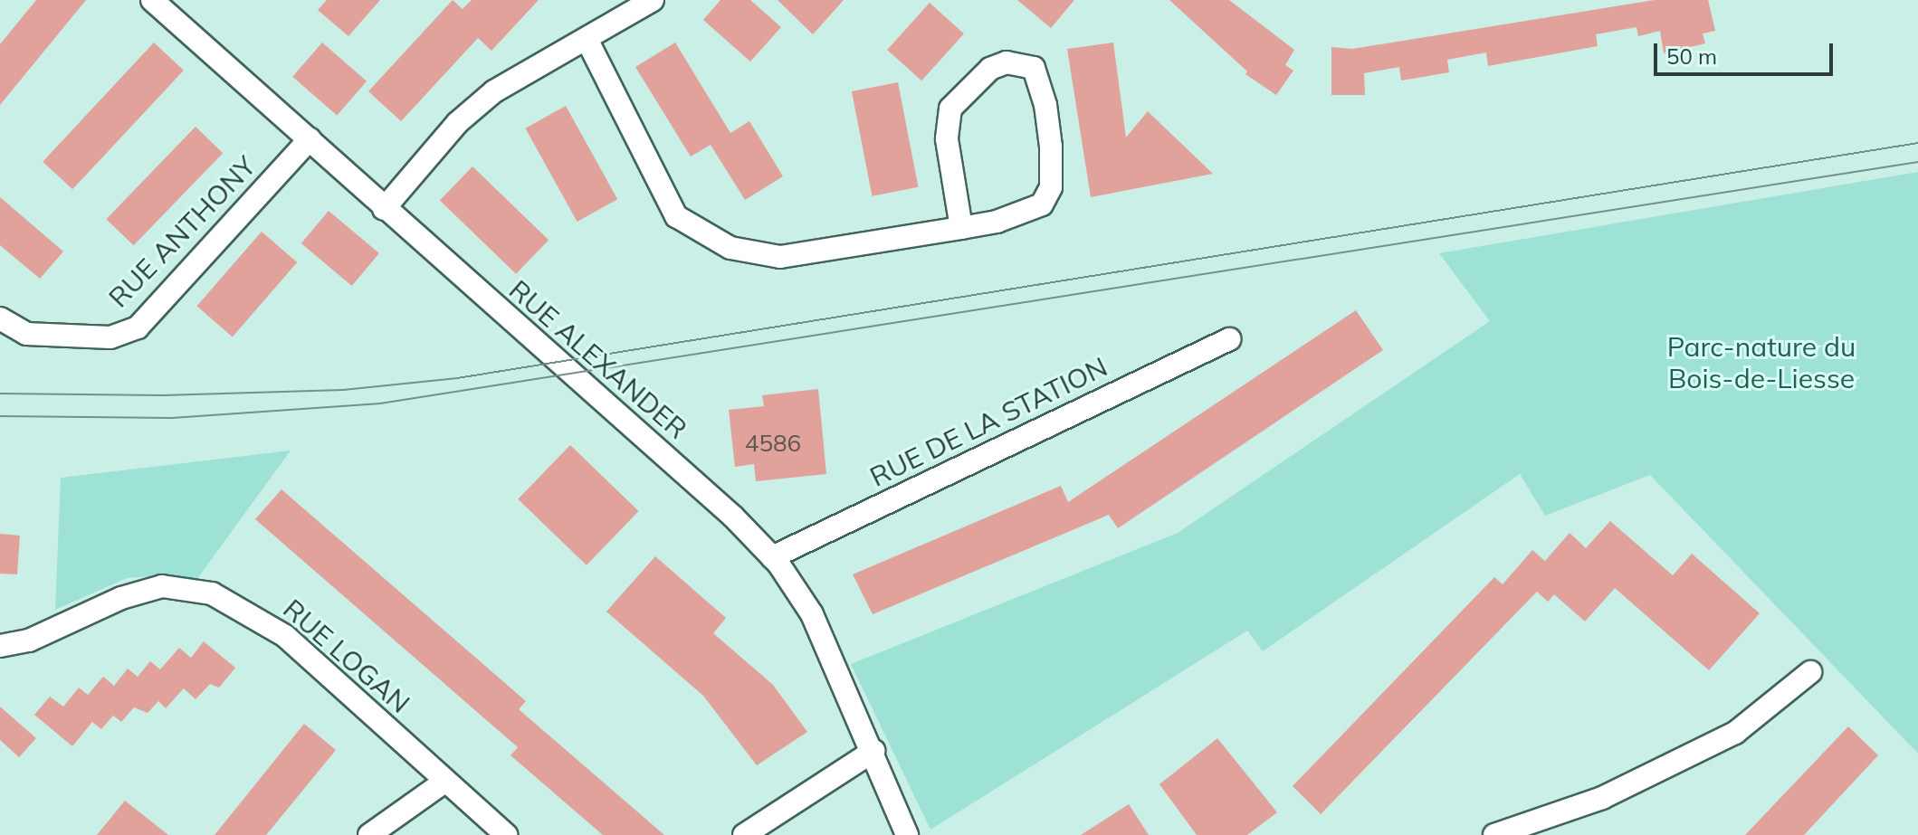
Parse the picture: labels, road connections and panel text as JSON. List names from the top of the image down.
{
  "streets": {
    "street": [
      "RUE ANTHONY",
      "RUE ALEXANDER",
      "RUE DE LA STATION",
      "RUE LOGAN"
    ]
  },
  "crossings": [
    ["RUE ANTHONY", "RUE ALEXANDER"],
    ["RUE ALEXANDER", "RUE DE LA STATION"]
  ],
  "parks": ["Parc-nature du Bois-de-Liesse"],
  "house_numbers": ["4586"],
  "scale_bar": "50 m"
}
